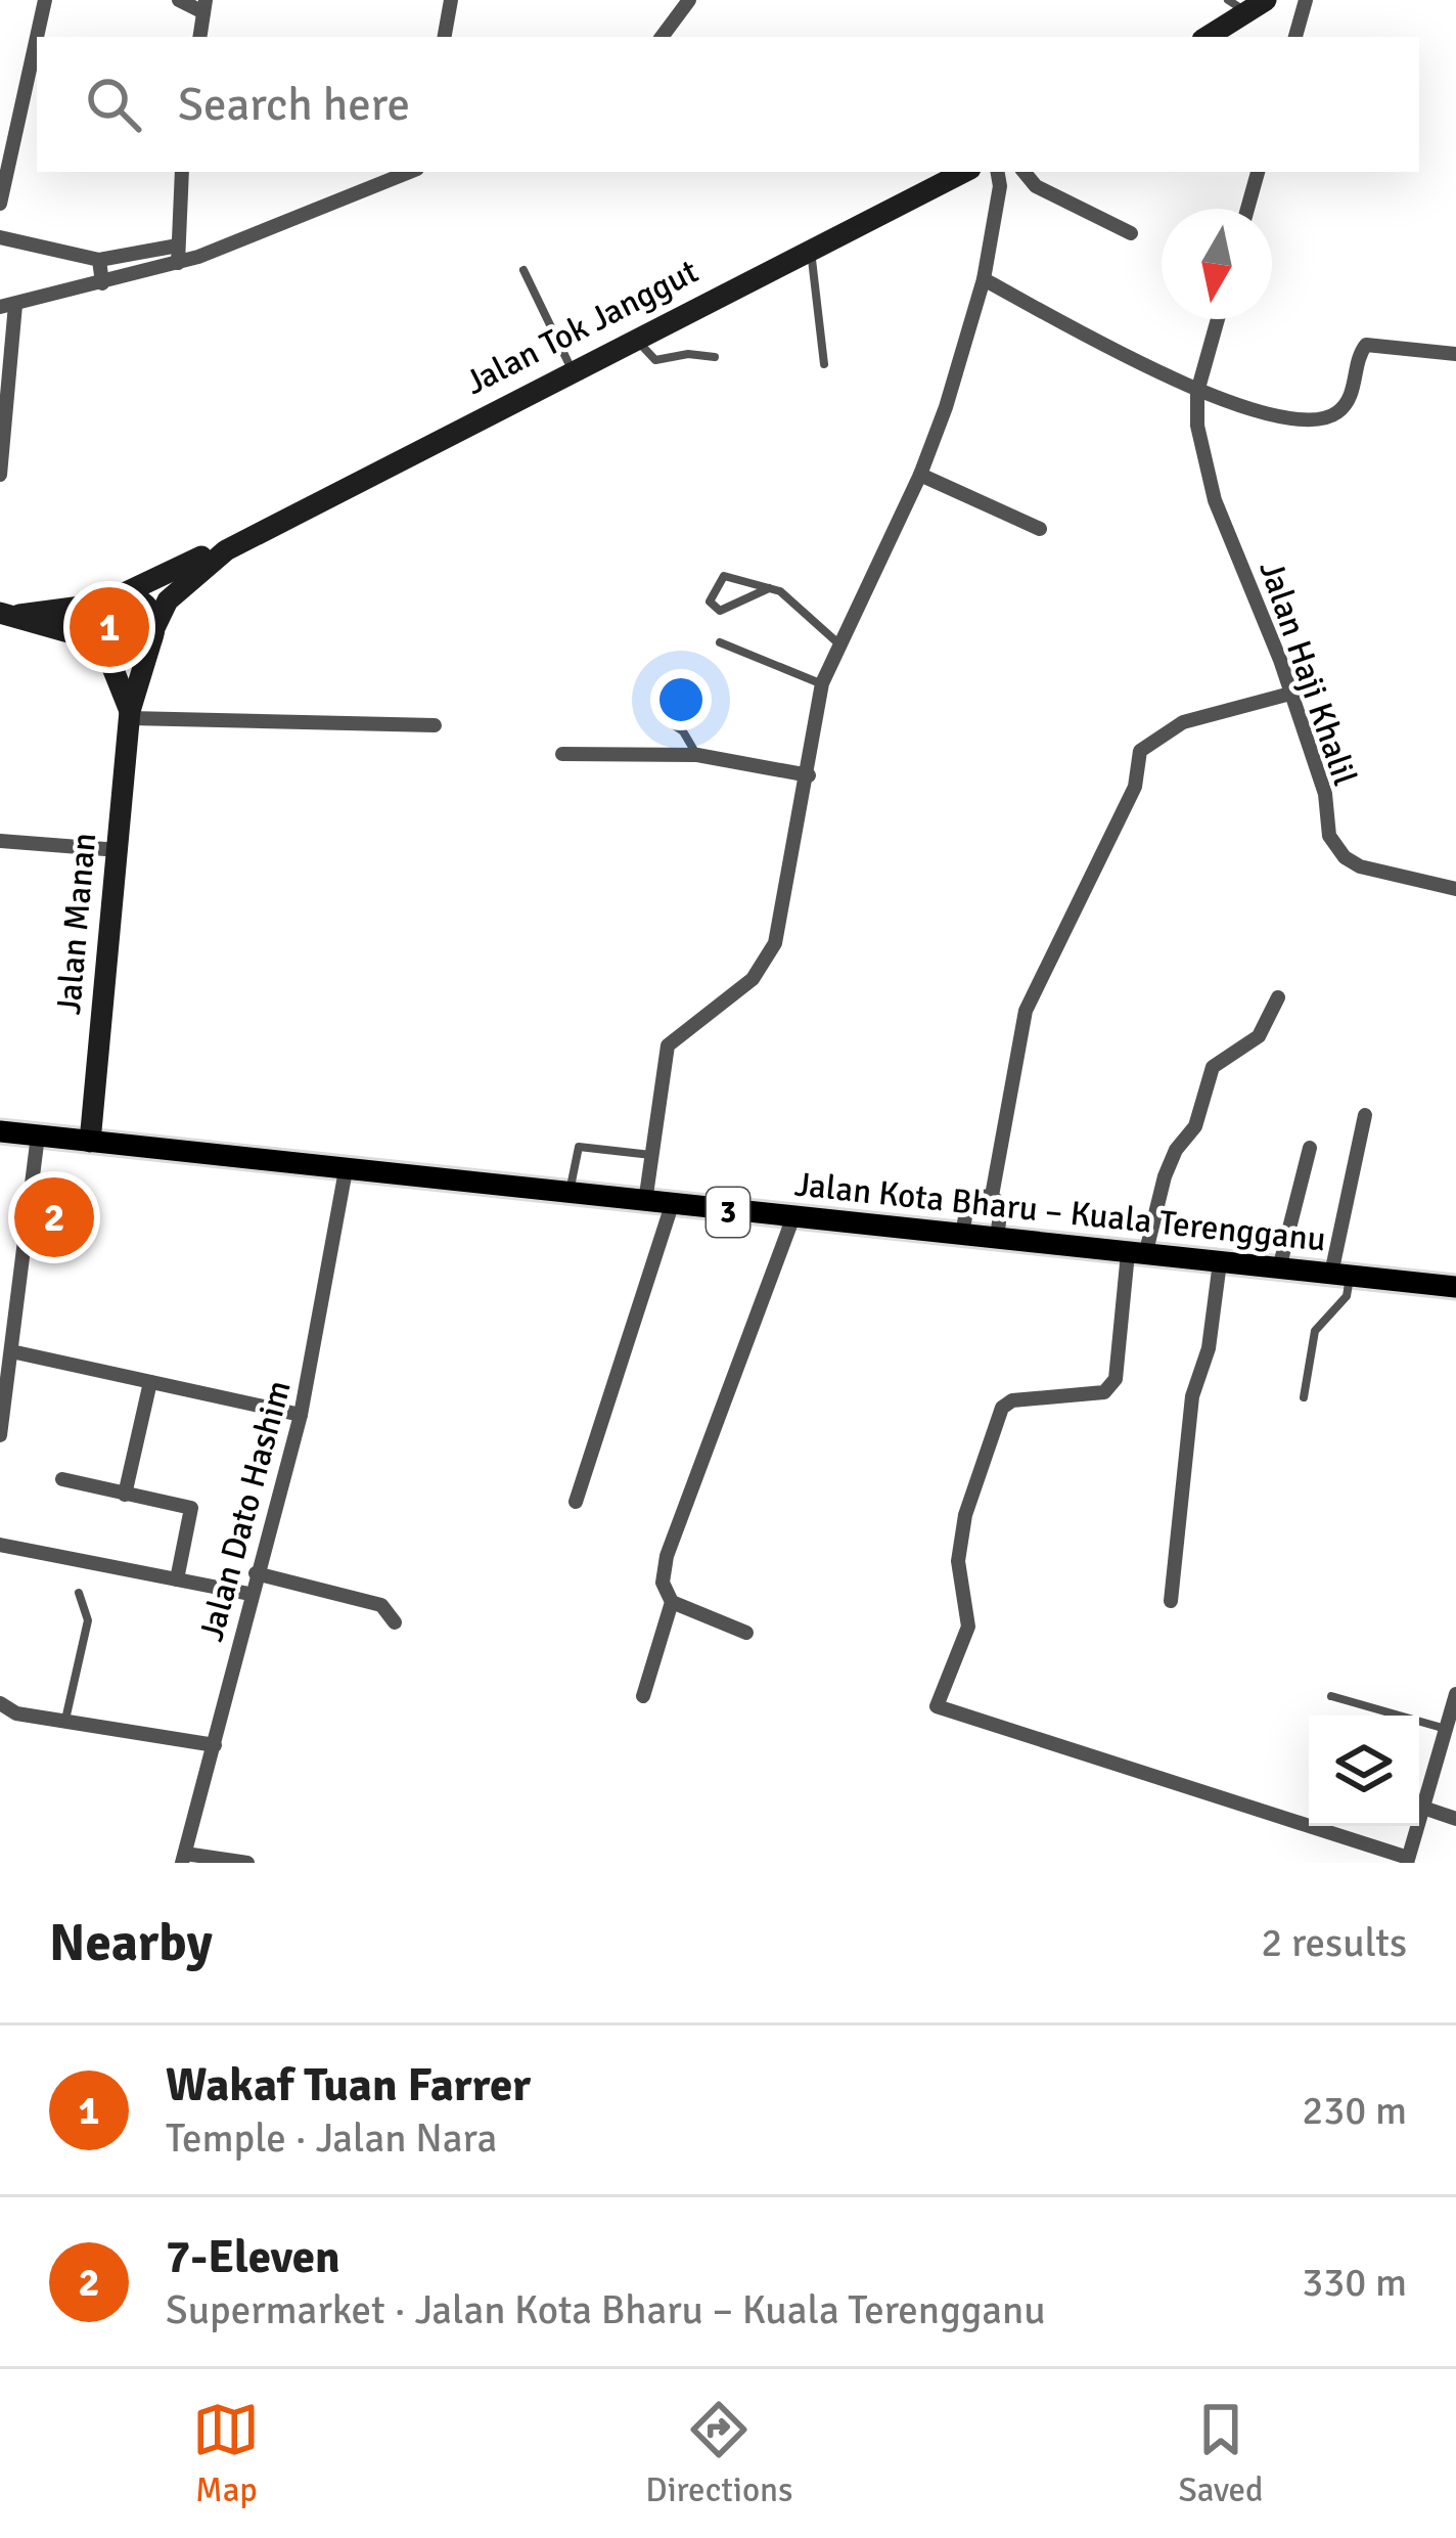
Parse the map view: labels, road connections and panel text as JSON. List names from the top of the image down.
{
  "streets": {
    "main road": [
      "Jalan Tok Janggut",
      "Jalan Manan",
      "3",
      "Jalan Kota Bharu – Kuala Terengganu"
    ],
    "street": ["Jalan Haji Khalil", "Jalan Dato Hashim"]
  },
  "crossings": [
    ["Jalan Tok Janggut", "Jalan Manan"],
    ["Jalan Manan", "Jalan Kota Bharu – Kuala Terengganu"],
    ["Jalan Kota Bharu – Kuala Terengganu", "Jalan Dato Hashim"]
  ],
  "north": "bottom",
  "page": {
    "search": "Search here",
    "pins": ["1", "2"],
    "heading": ["Nearby", "2 results"],
    "list": [
      {
        "mark": "1",
        "name": "Wakaf Tuan Farrer",
        "note": "Temple · Jalan Nara",
        "value": "230 m"
      },
      {
        "mark": "2",
        "name": "7-Eleven",
        "note": "Supermarket · Jalan Kota Bharu – Kuala Terengganu",
        "value": "330 m"
      }
    ],
    "nav": ["Map", "Directions", "Saved"]
  }
}
